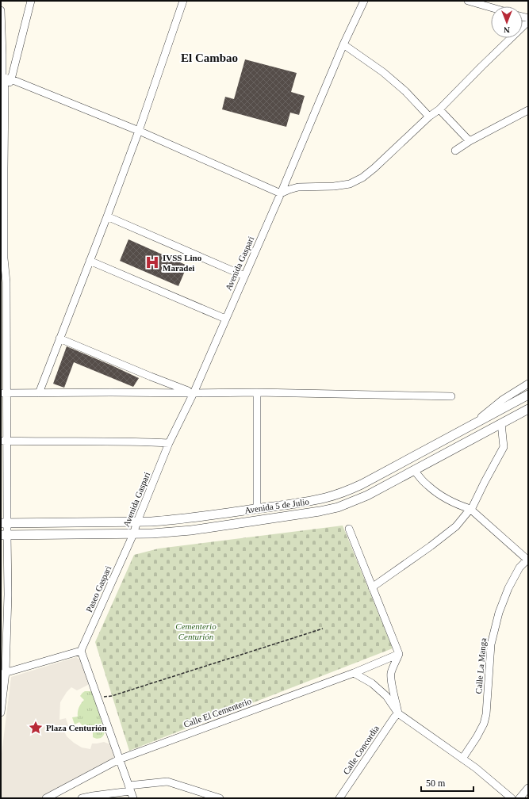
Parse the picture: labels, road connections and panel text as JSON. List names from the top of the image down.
{
  "streets": {
    "street": [
      "Avenida Gaspari",
      "Avenida 5 de Julio",
      "Paseo Gaspari",
      "Calle La Manga",
      "Calle El Cementerio",
      "Calle Concordia"
    ]
  },
  "crossings": [
    ["Avenida Gaspari", "Avenida 5 de Julio"],
    ["Avenida Gaspari", "Paseo Gaspari"],
    ["Avenida 5 de Julio", "Paseo Gaspari"]
  ],
  "districts": ["El Cambao"],
  "parks": ["Cementerio Centurión"],
  "places": {
    "hospital": ["IVSS Lino Maradei"],
    "place": ["Plaza Centurión"]
  },
  "scale_bar": "50 m",
  "north": "bottom"
}
